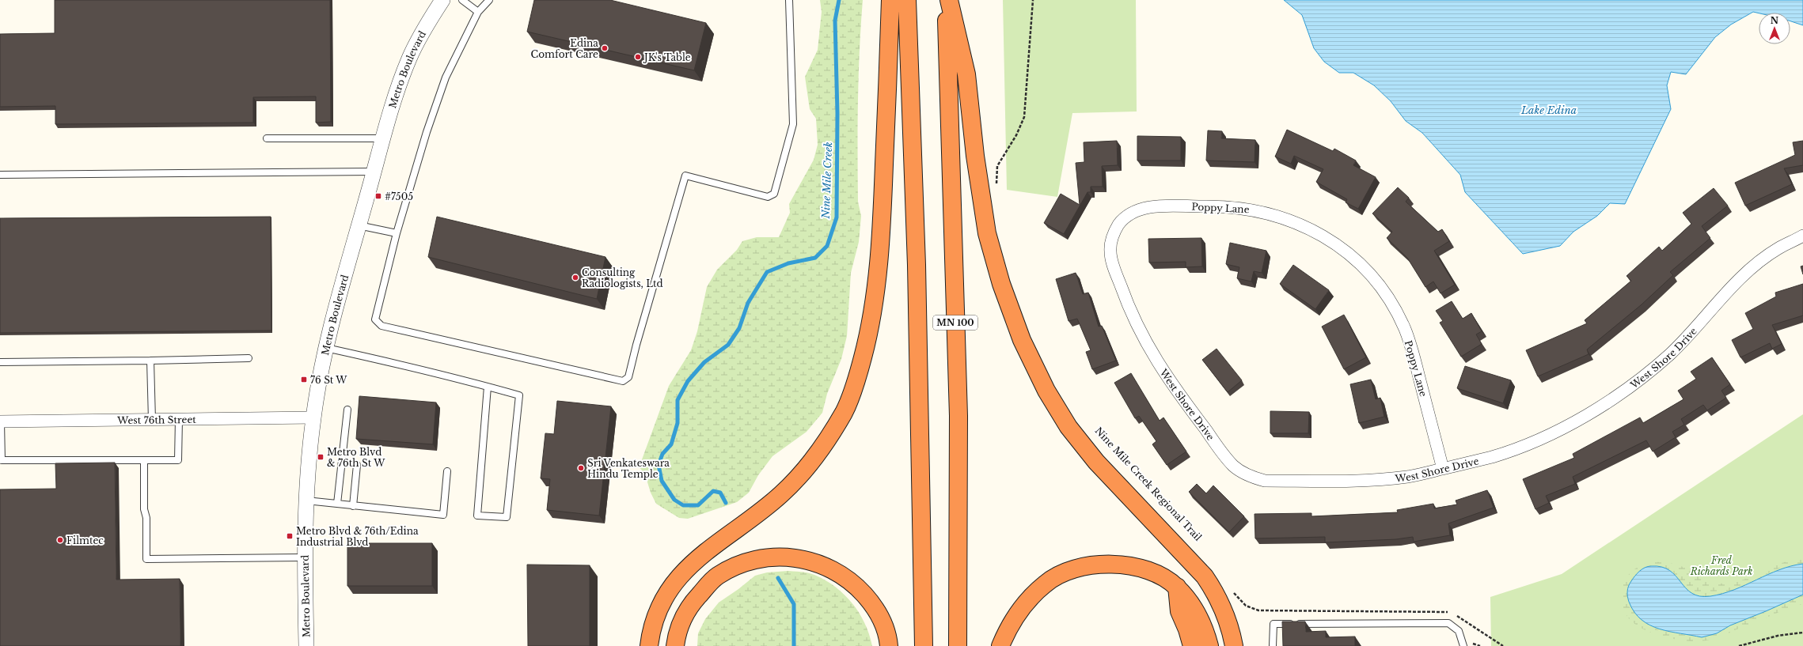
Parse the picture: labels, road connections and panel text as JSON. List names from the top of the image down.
{
  "streets": {
    "highway": ["MN 100"],
    "street": [
      "Metro Boulevard",
      "Poppy Lane",
      "West Shore Drive",
      "West 76th Street"
    ]
  },
  "crossings": [
    ["Metro Boulevard", "West 76th Street"],
    ["Poppy Lane", "West Shore Drive"]
  ],
  "water": ["Lake Edina", "Nine Mile Creek"],
  "parks": ["Fred Richards Park"],
  "places": {
    "other": [
      "Edina Comfort Care",
      "JK's Table",
      "Consulting Radiologists, Ltd",
      "Sri Venkateswara Hindu Temple",
      "Filmtec"
    ],
    "transit": [
      "#7505",
      "76 St W",
      "Metro Blvd & 76th St W",
      "Metro Blvd & 76th/Edina Industrial Blvd"
    ]
  },
  "north": "top"
}
